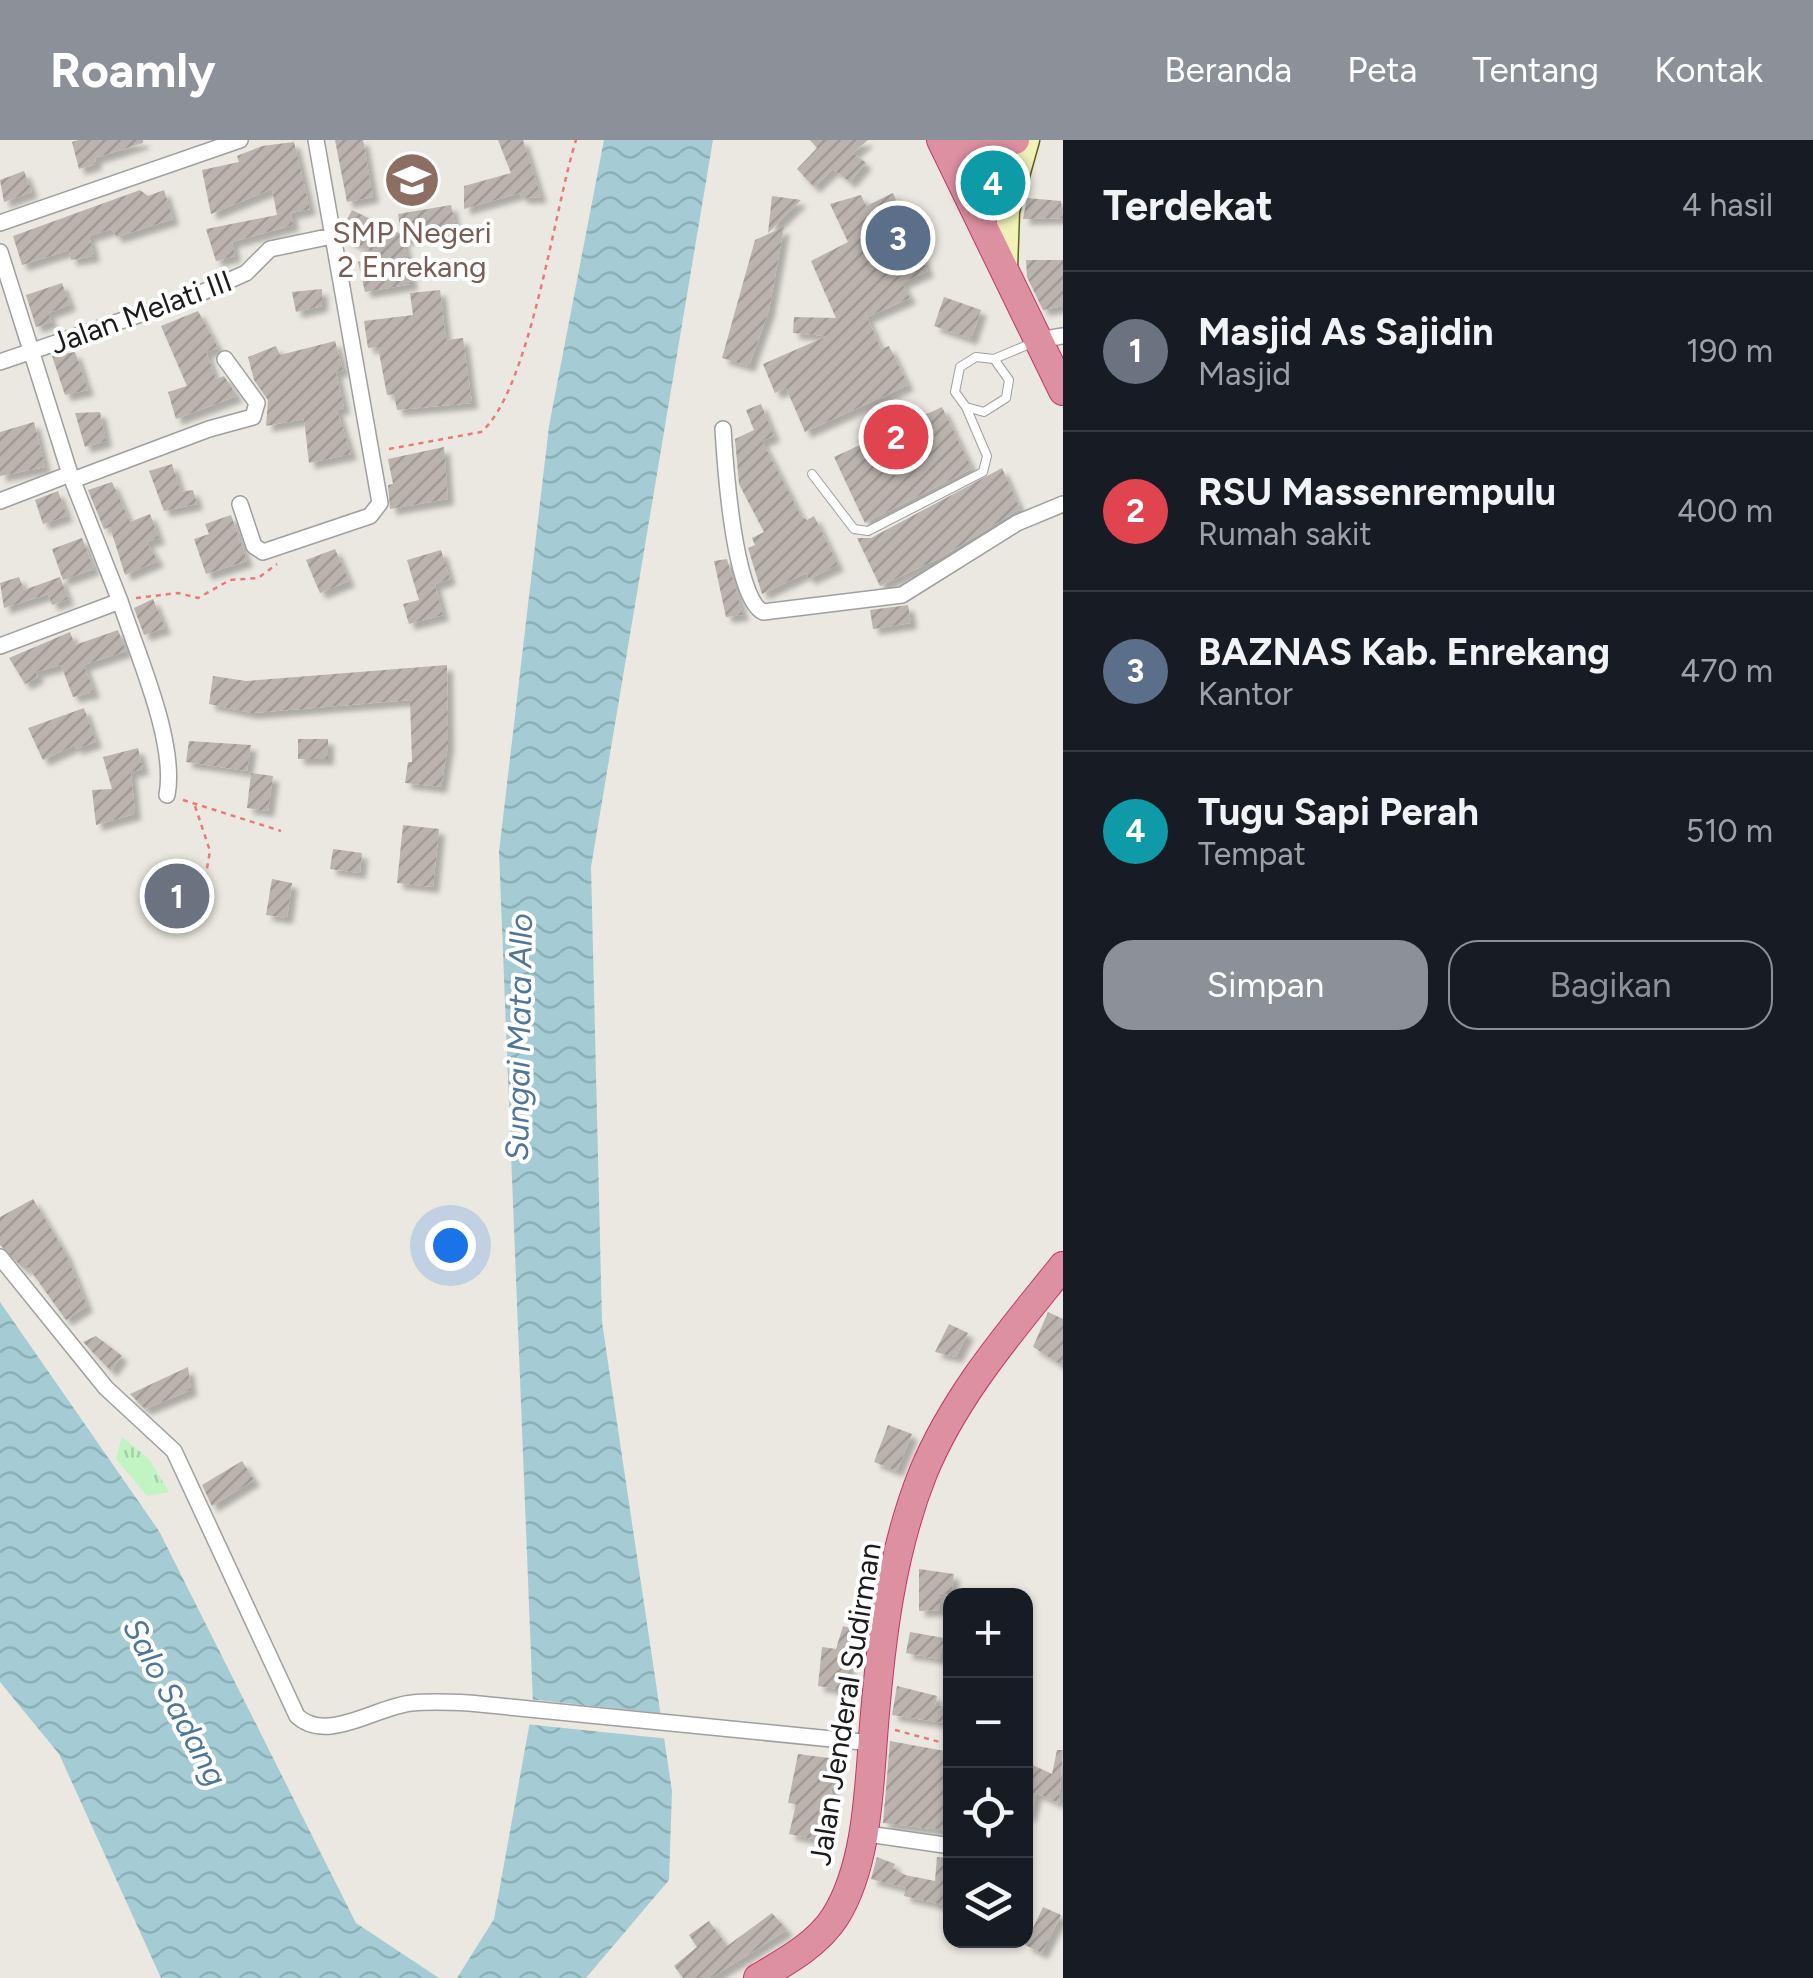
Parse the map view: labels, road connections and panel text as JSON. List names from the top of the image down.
{
  "streets": {
    "highway": ["Jalan Jenderal Sudirman"],
    "street": ["Jalan Melati III"]
  },
  "water": ["Sungai Mata Allo", "Salo Sadang"],
  "places": {
    "school or university": ["SMP Negeri 2 Enrekang"]
  },
  "page": {
    "header": "Roamly",
    "nav": [
      "Beranda",
      "Peta",
      "Tentang",
      "Kontak"
    ],
    "heading": ["Terdekat", "4 hasil"],
    "pins": [
      "4",
      "3",
      "2",
      "1"
    ],
    "list": [
      {
        "mark": "1",
        "name": "Masjid As Sajidin",
        "note": "Masjid",
        "value": "190 m"
      },
      {
        "mark": "2",
        "name": "RSU Massenrempulu",
        "note": "Rumah sakit",
        "value": "400 m"
      },
      {
        "mark": "3",
        "name": "BAZNAS Kab. Enrekang",
        "note": "Kantor",
        "value": "470 m"
      },
      {
        "mark": "4",
        "name": "Tugu Sapi Perah",
        "note": "Tempat",
        "value": "510 m"
      }
    ],
    "buttons": ["Simpan", "Bagikan"],
    "map_buttons": ["+", "−"]
  }
}
